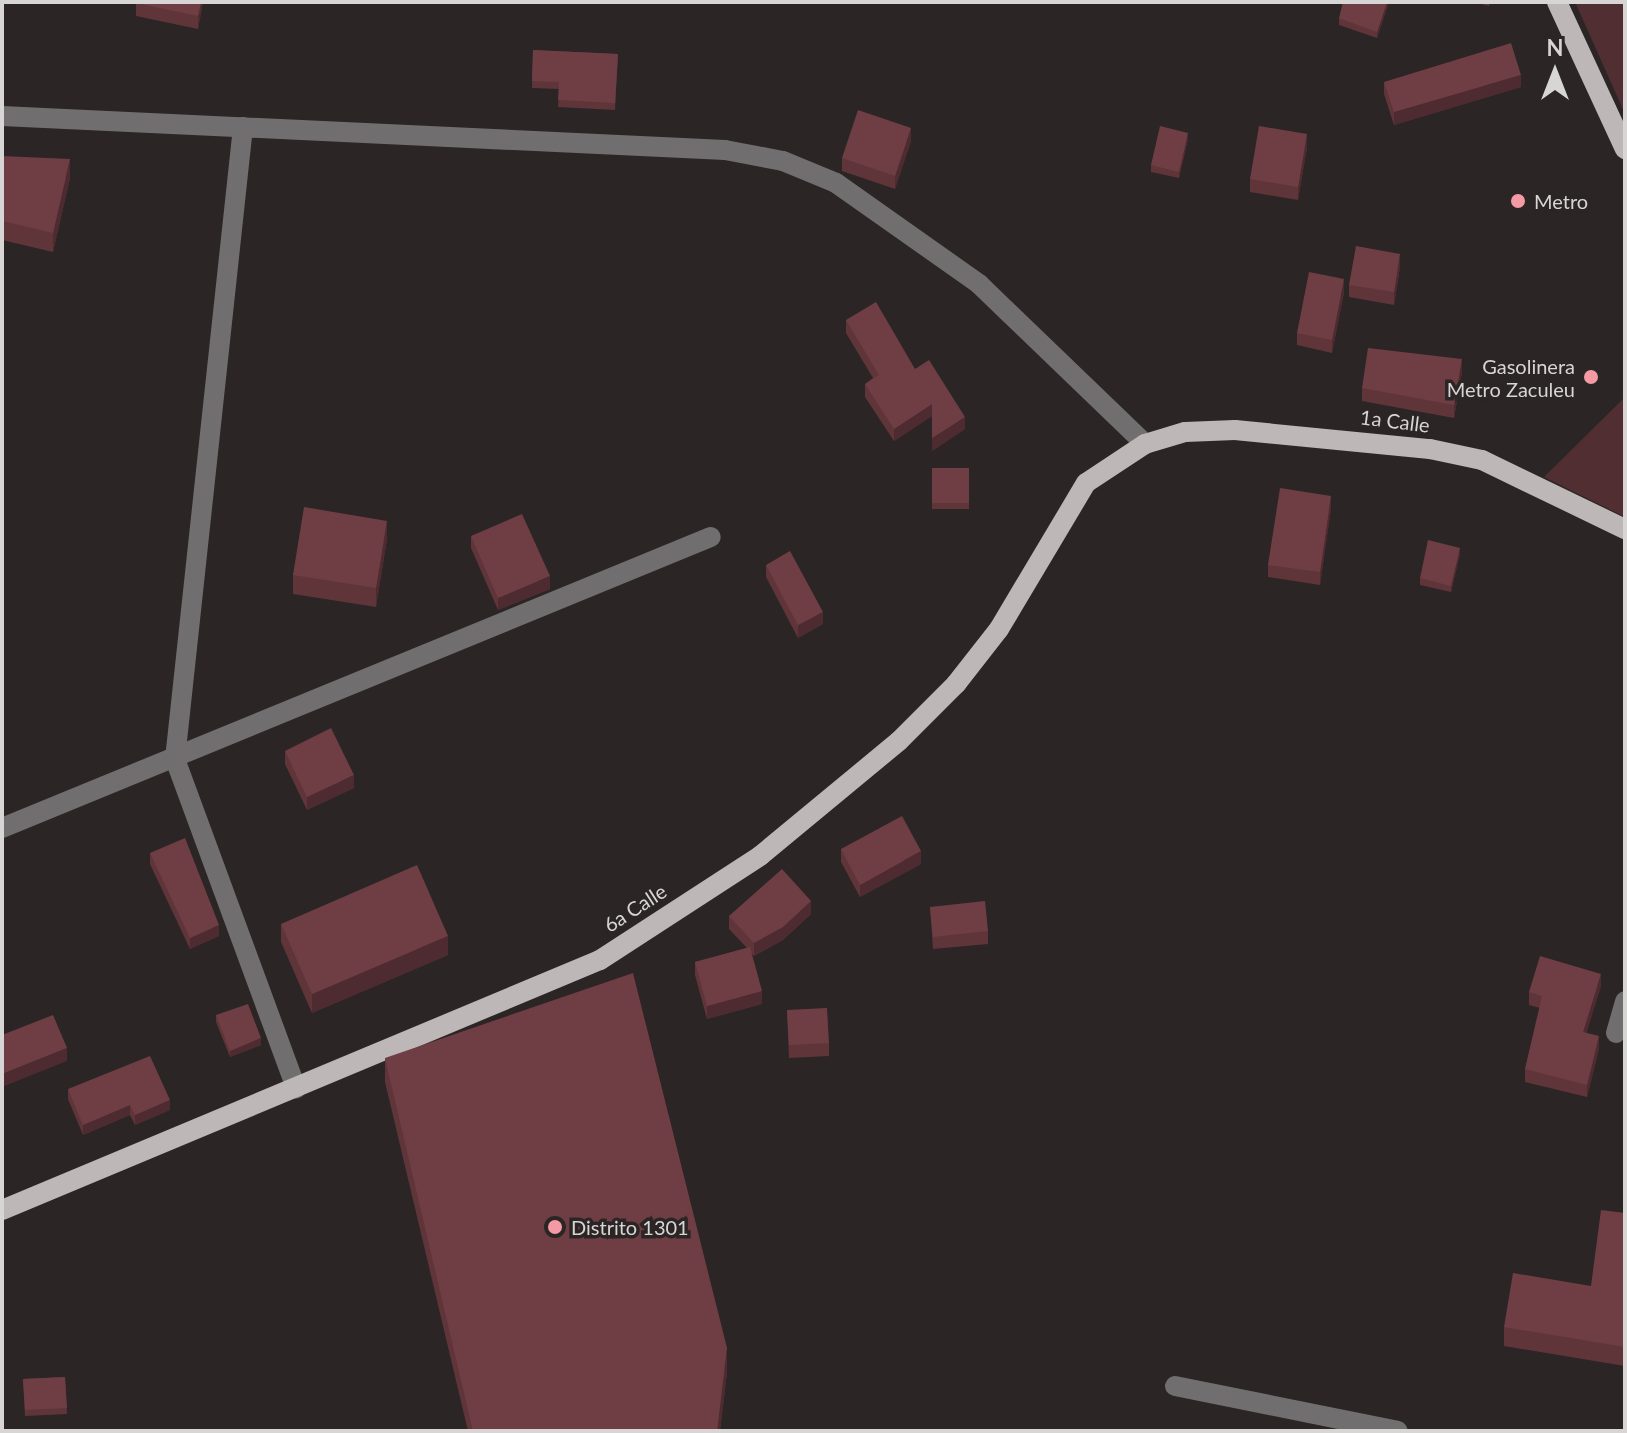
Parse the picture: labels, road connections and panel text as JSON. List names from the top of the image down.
{
  "streets": {
    "main road": ["1a Calle", "6a Calle"]
  },
  "crossings": [
    ["1a Calle", "6a Calle"]
  ],
  "places": ["Metro", "Gasolinera Metro Zaculeu", "Distrito 1301"],
  "north": "top"
}
